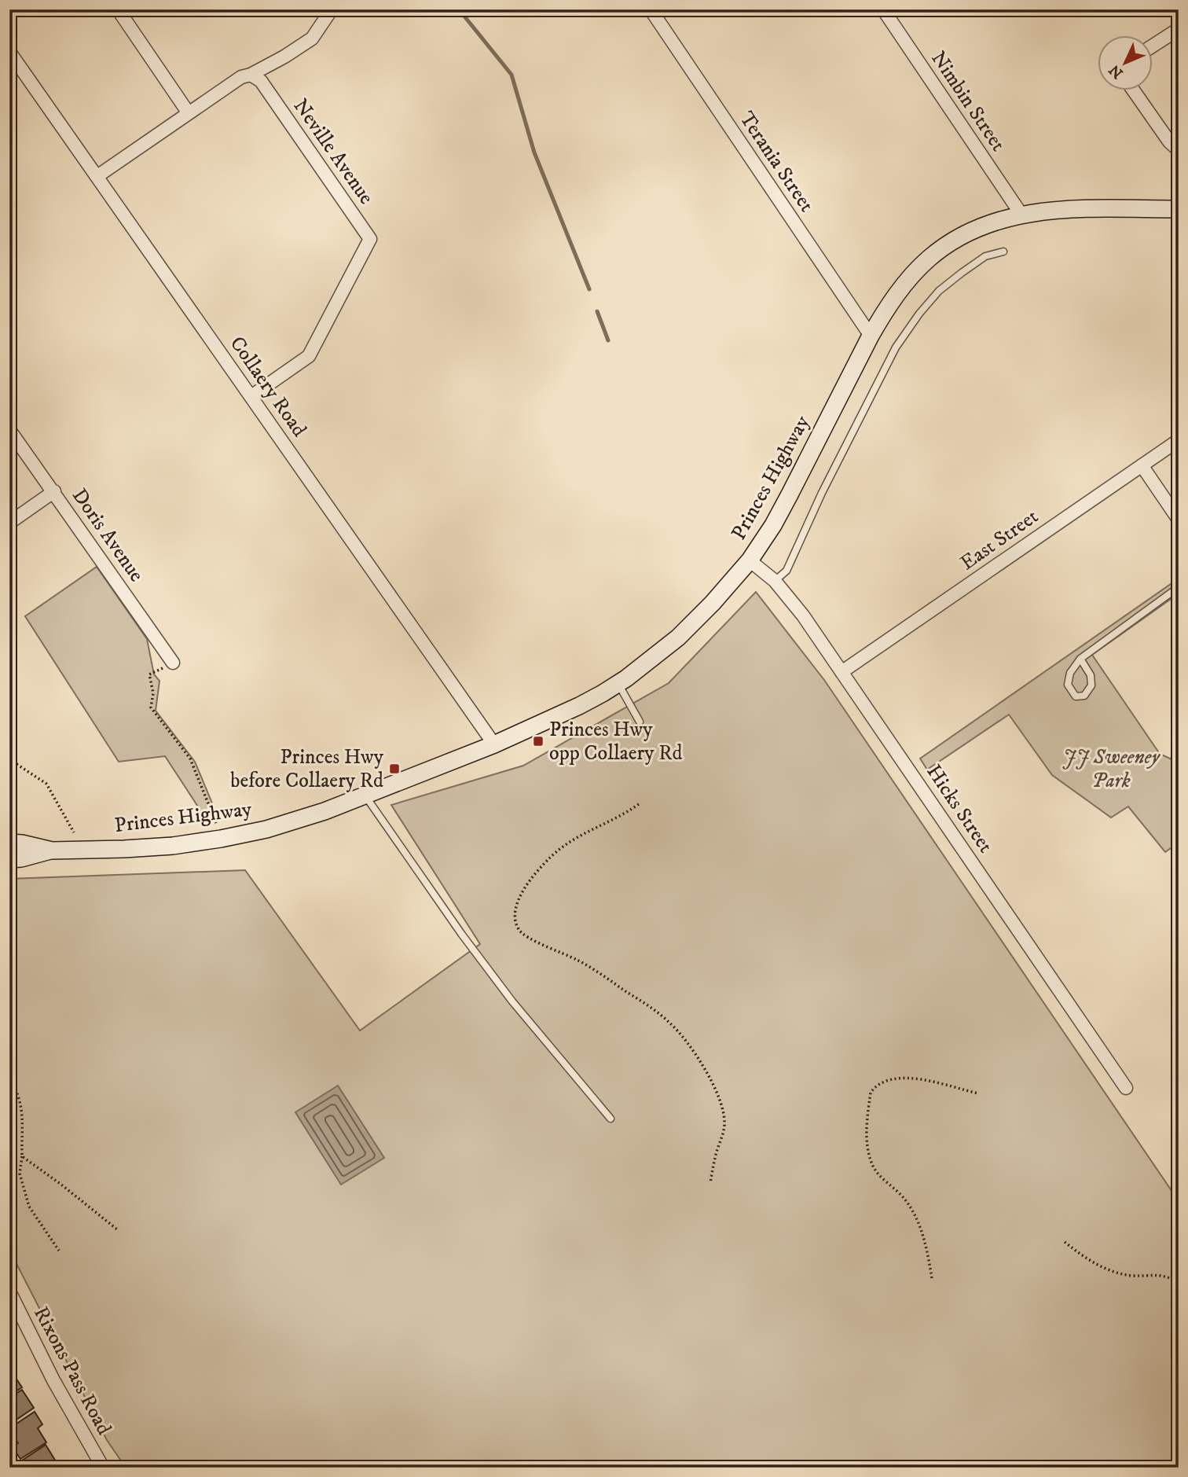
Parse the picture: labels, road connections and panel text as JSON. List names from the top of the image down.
{
  "streets": {
    "main road": ["Princes Highway"],
    "street": [
      "Nimbin Street",
      "Neville Avenue",
      "Terania Street",
      "Collaery Road",
      "Doris Avenue",
      "East Street",
      "Hicks Street",
      "Rixons Pass Road"
    ]
  },
  "crossings": [
    ["Nimbin Street", "Princes Highway"],
    ["Neville Avenue", "Collaery Road"],
    ["Terania Street", "Princes Highway"],
    ["Collaery Road", "Princes Highway"],
    ["Princes Highway", "Hicks Street"],
    ["East Street", "Hicks Street"]
  ],
  "parks": ["JJ Sweeney Park"],
  "places": {
    "transit": ["Princes Hwy opp Collaery Rd", "Princes Hwy before Collaery Rd"]
  },
  "north": "bottom left"
}
